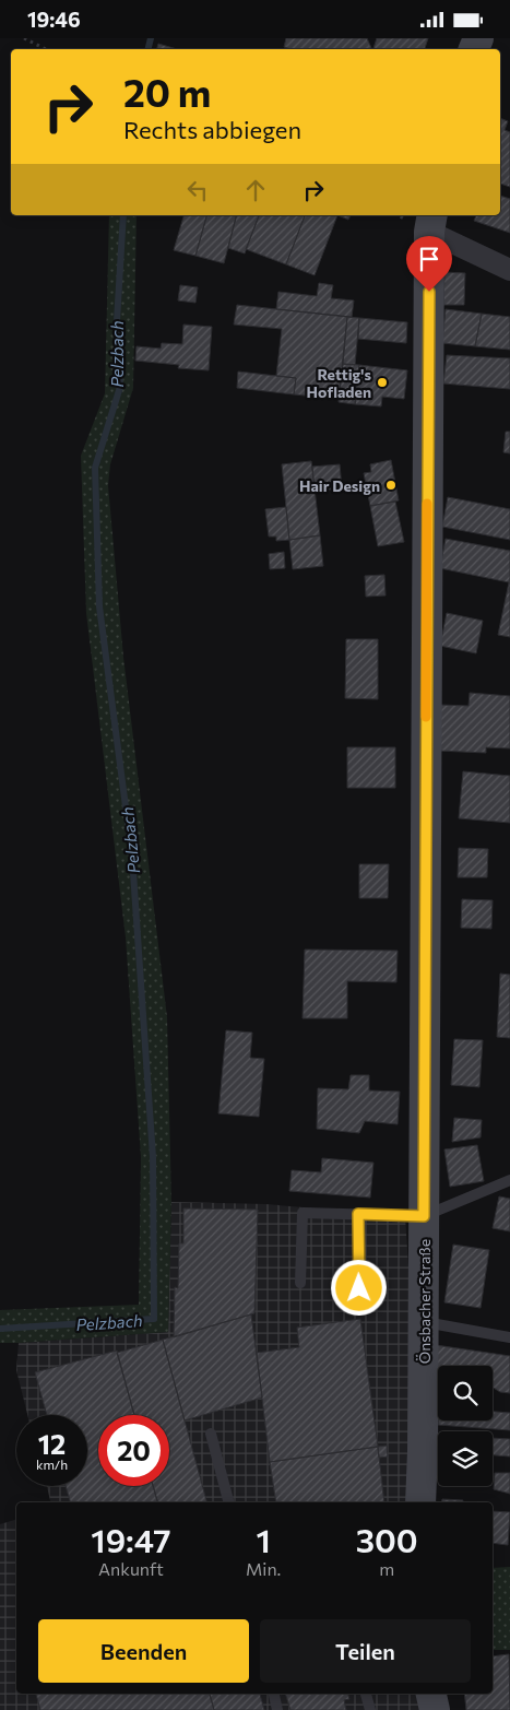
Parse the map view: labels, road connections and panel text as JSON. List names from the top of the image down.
{
  "streets": {
    "street": ["Önsbacher Straße"]
  },
  "water": ["Pelzbach"],
  "places": ["Rettig's Hofladen", "Hair Design"],
  "page": {
    "status": "19:46",
    "turn": ["20 m", "Rechts abbiegen"],
    "speed": "12 km/h",
    "limit": "20",
    "eta": [
      "19:47",
      "Ankunft",
      "1",
      "Min.",
      "300",
      "m"
    ],
    "buttons": ["Beenden", "Teilen"]
  }
}
